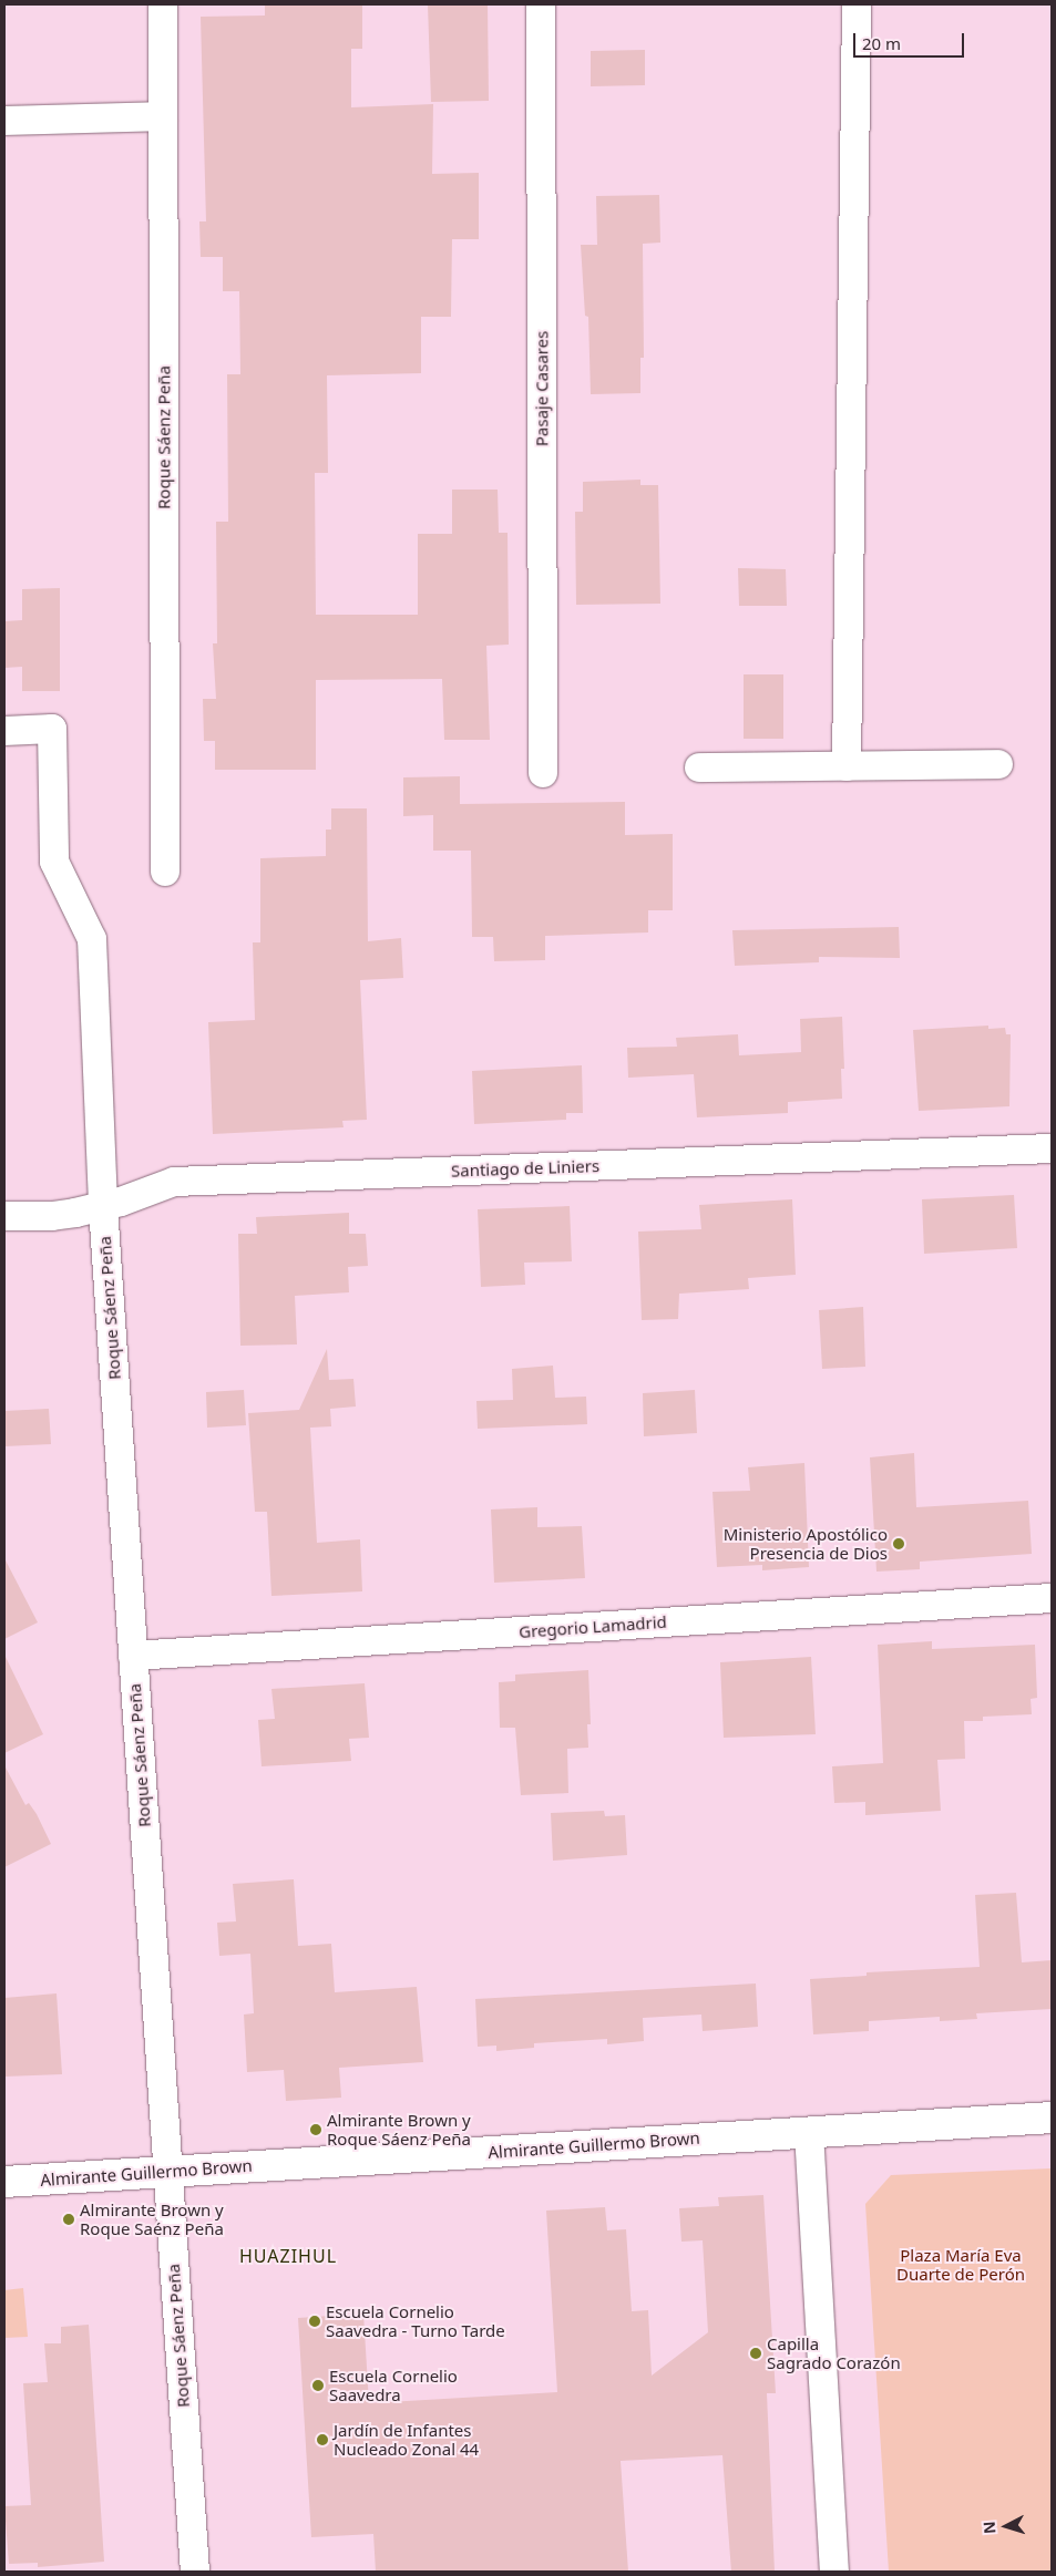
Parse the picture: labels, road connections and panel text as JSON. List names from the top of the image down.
{
  "streets": {
    "street": [
      "Pasaje Casares",
      "Roque Sáenz Peña",
      "Santiago de Liniers",
      "Gregorio Lamadrid",
      "Almirante Guillermo Brown"
    ]
  },
  "crossings": [
    ["Roque Sáenz Peña", "Santiago de Liniers"],
    ["Roque Sáenz Peña", "Gregorio Lamadrid"],
    ["Roque Sáenz Peña", "Almirante Guillermo Brown"]
  ],
  "districts": ["HUAZIHUL"],
  "parks": ["Plaza María Eva Duarte de Perón"],
  "places": [
    "Ministerio Apostólico Presencia de Dios",
    "Almirante Brown y Roque Sáenz Peña",
    "Almirante Brown y Roque Saénz Peña",
    "Escuela Cornelio Saavedra - Turno Tarde",
    "Capilla Sagrado Corazón",
    "Escuela Cornelio Saavedra",
    "Jardín de Infantes Nucleado Zonal 44"
  ],
  "scale_bar": "20 m",
  "north": "left"
}
